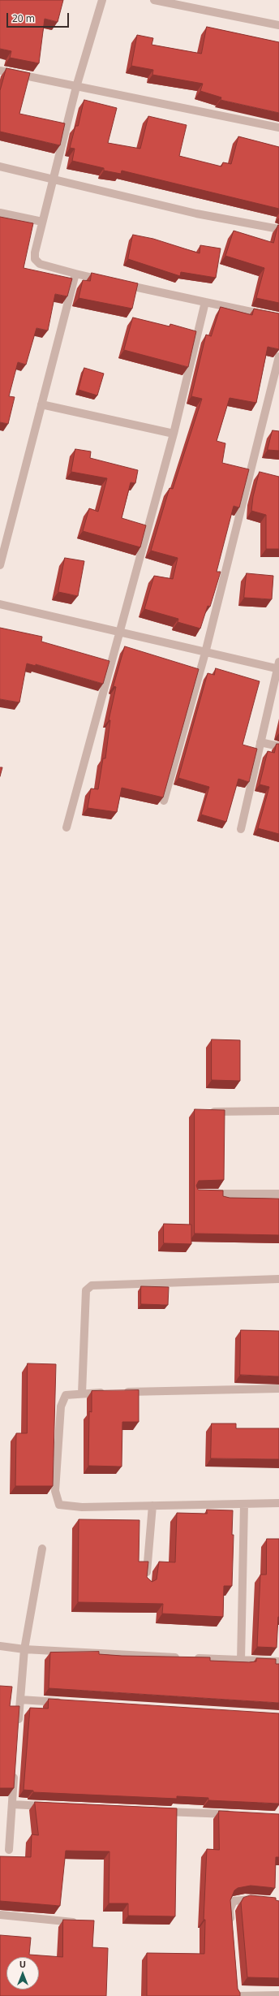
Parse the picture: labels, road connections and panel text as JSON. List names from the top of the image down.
{
  "scale_bar": "20 m",
  "north": "top"
}
